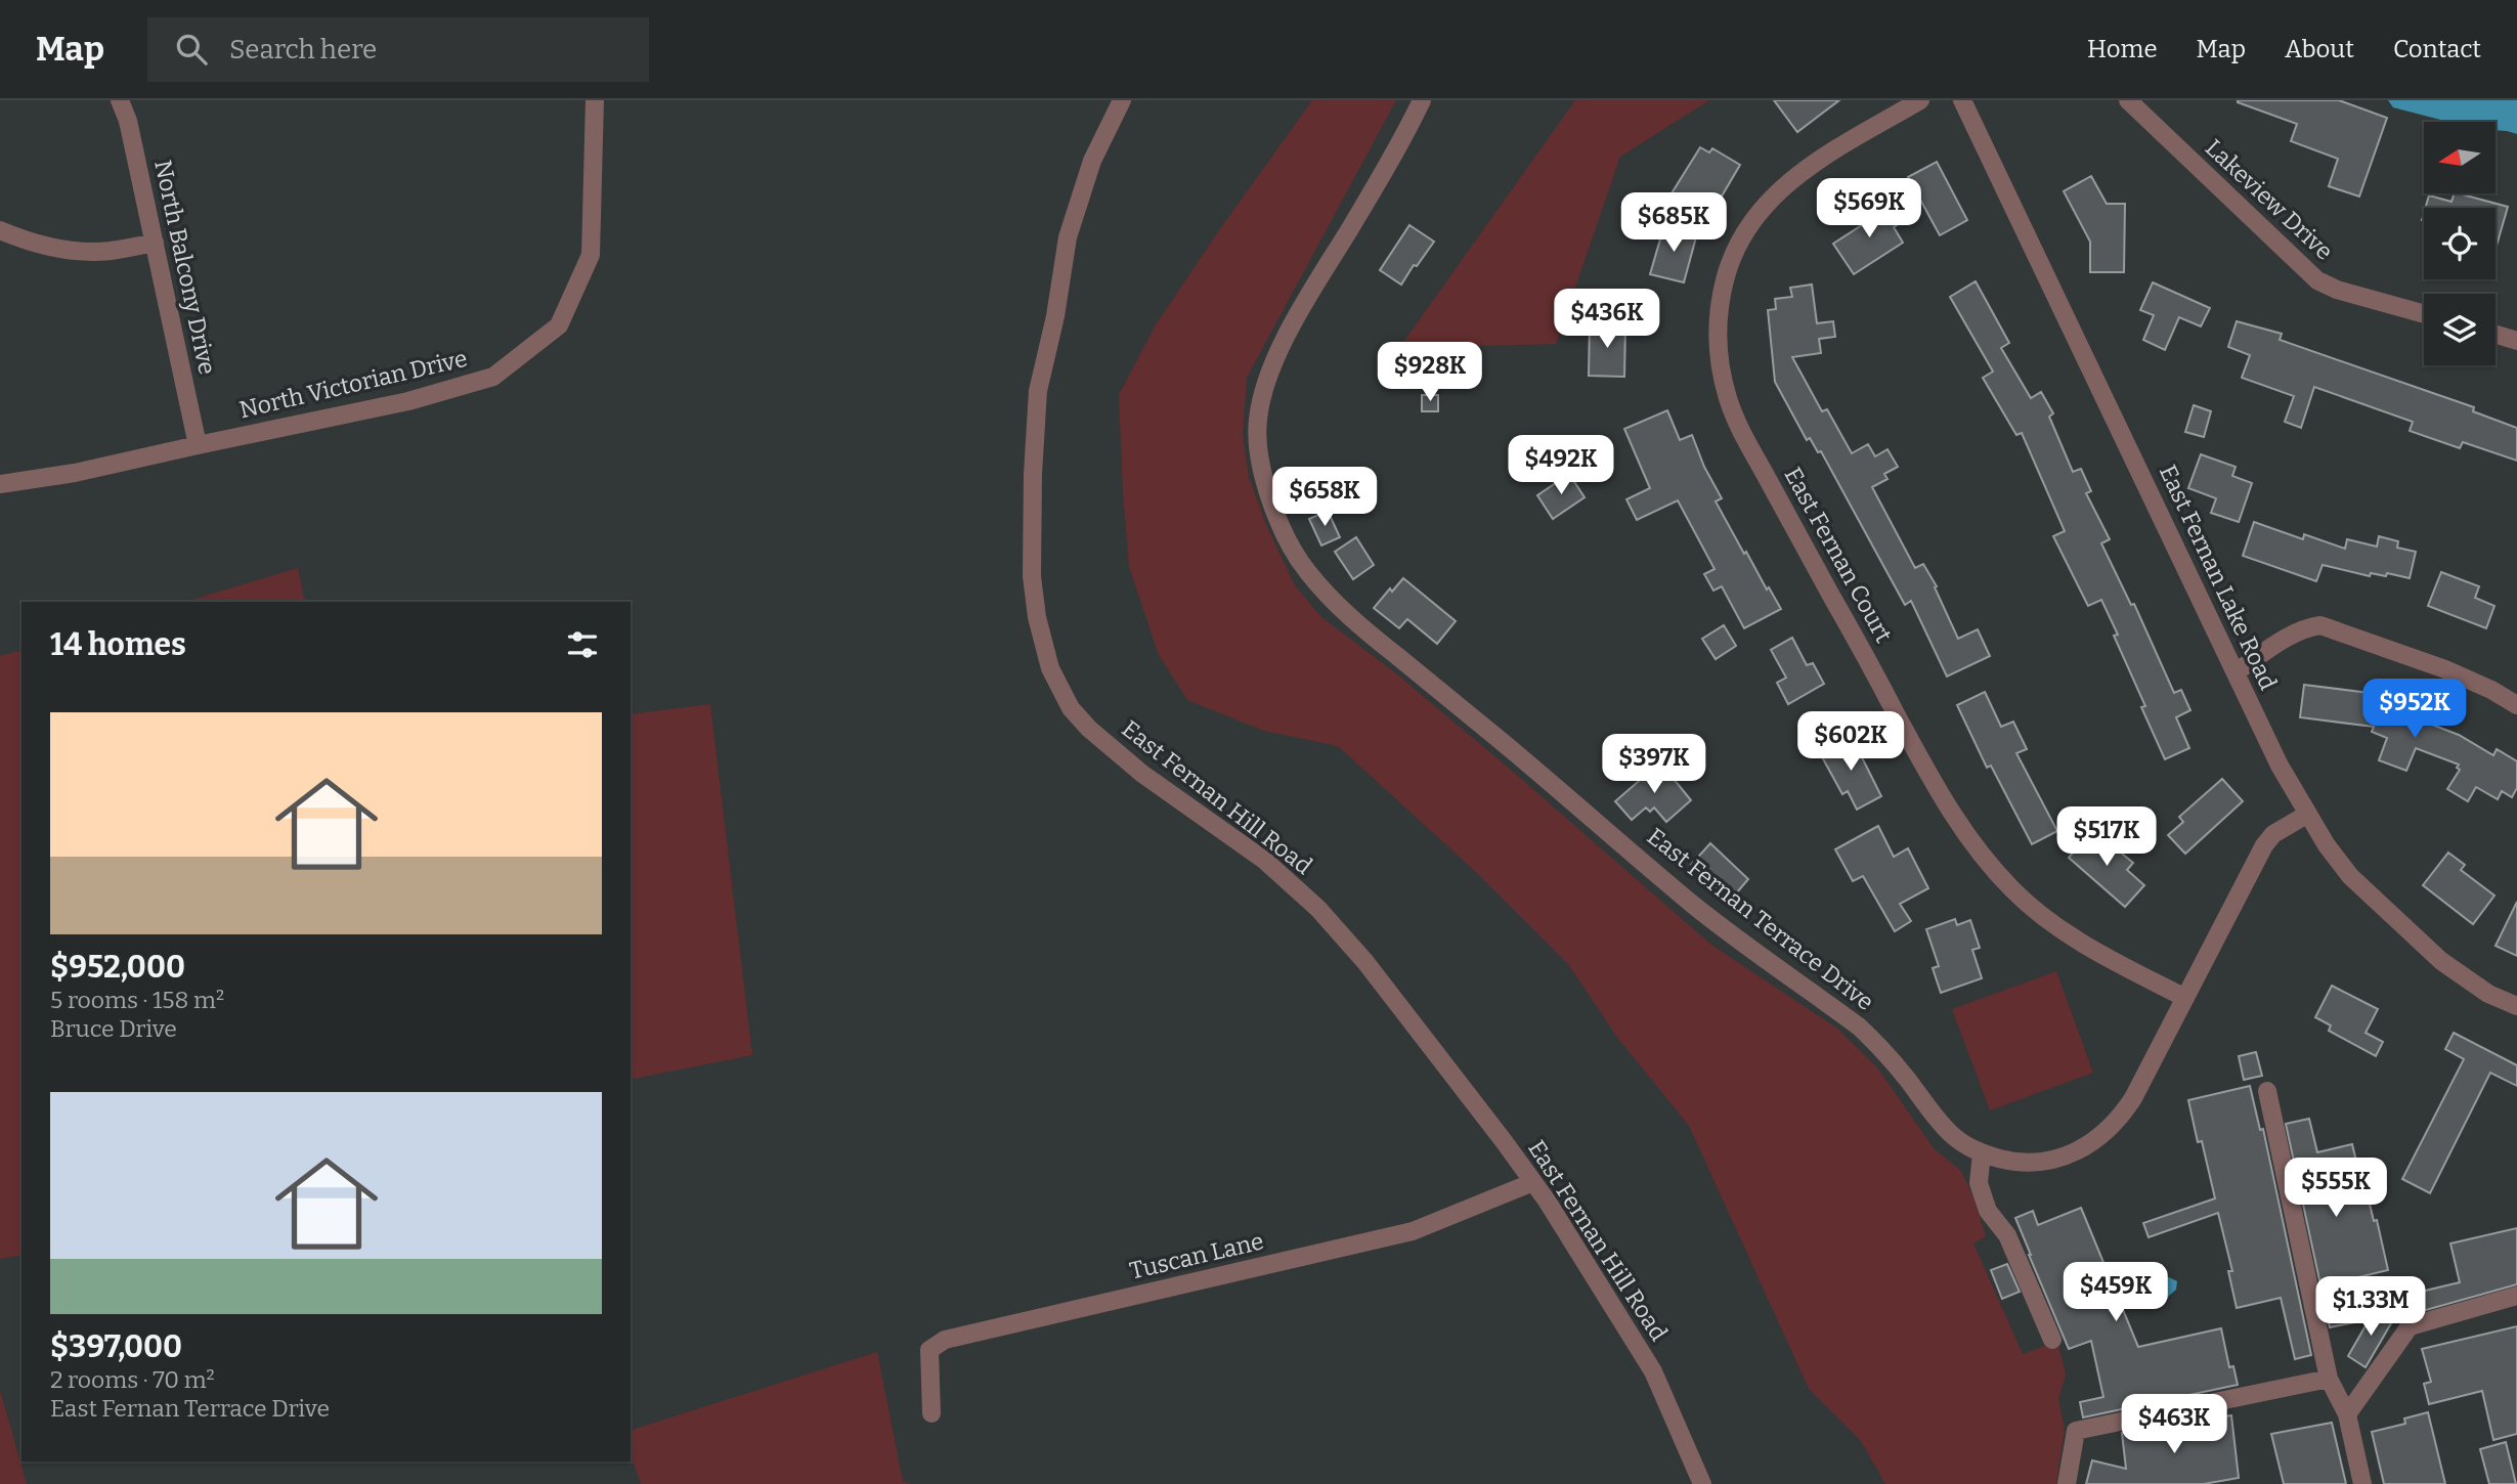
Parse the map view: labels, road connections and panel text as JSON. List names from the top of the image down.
{
  "streets": {
    "street": [
      "Lakeview Drive",
      "North Balcony Drive",
      "North Victorian Drive",
      "East Fernan Court",
      "East Fernan Lake Road",
      "East Fernan Hill Road",
      "East Fernan Terrace Drive",
      "Tuscan Lane"
    ]
  },
  "crossings": [
    ["North Balcony Drive", "North Victorian Drive"],
    ["East Fernan Court", "East Fernan Terrace Drive"],
    ["East Fernan Lake Road", "East Fernan Terrace Drive"],
    ["East Fernan Hill Road", "Tuscan Lane"]
  ],
  "north": "left",
  "page": {
    "header": "Map",
    "search": "Search here",
    "nav": [
      "Home",
      "Map",
      "About",
      "Contact"
    ],
    "price": [
      "$569K",
      "$685K",
      "$436K",
      "$928K",
      "$492K",
      "$658K",
      "$952K",
      "$602K",
      "$397K",
      "$517K",
      "$555K",
      "$459K",
      "$1.33M",
      "$463K"
    ],
    "heading": "14 homes",
    "list": [
      {
        "name": "$952,000",
        "note": "5 rooms · 158 m² · Bruce Drive"
      },
      {
        "name": "$397,000",
        "note": "2 rooms · 70 m² · East Fernan Terrace Drive"
      }
    ]
  }
}
